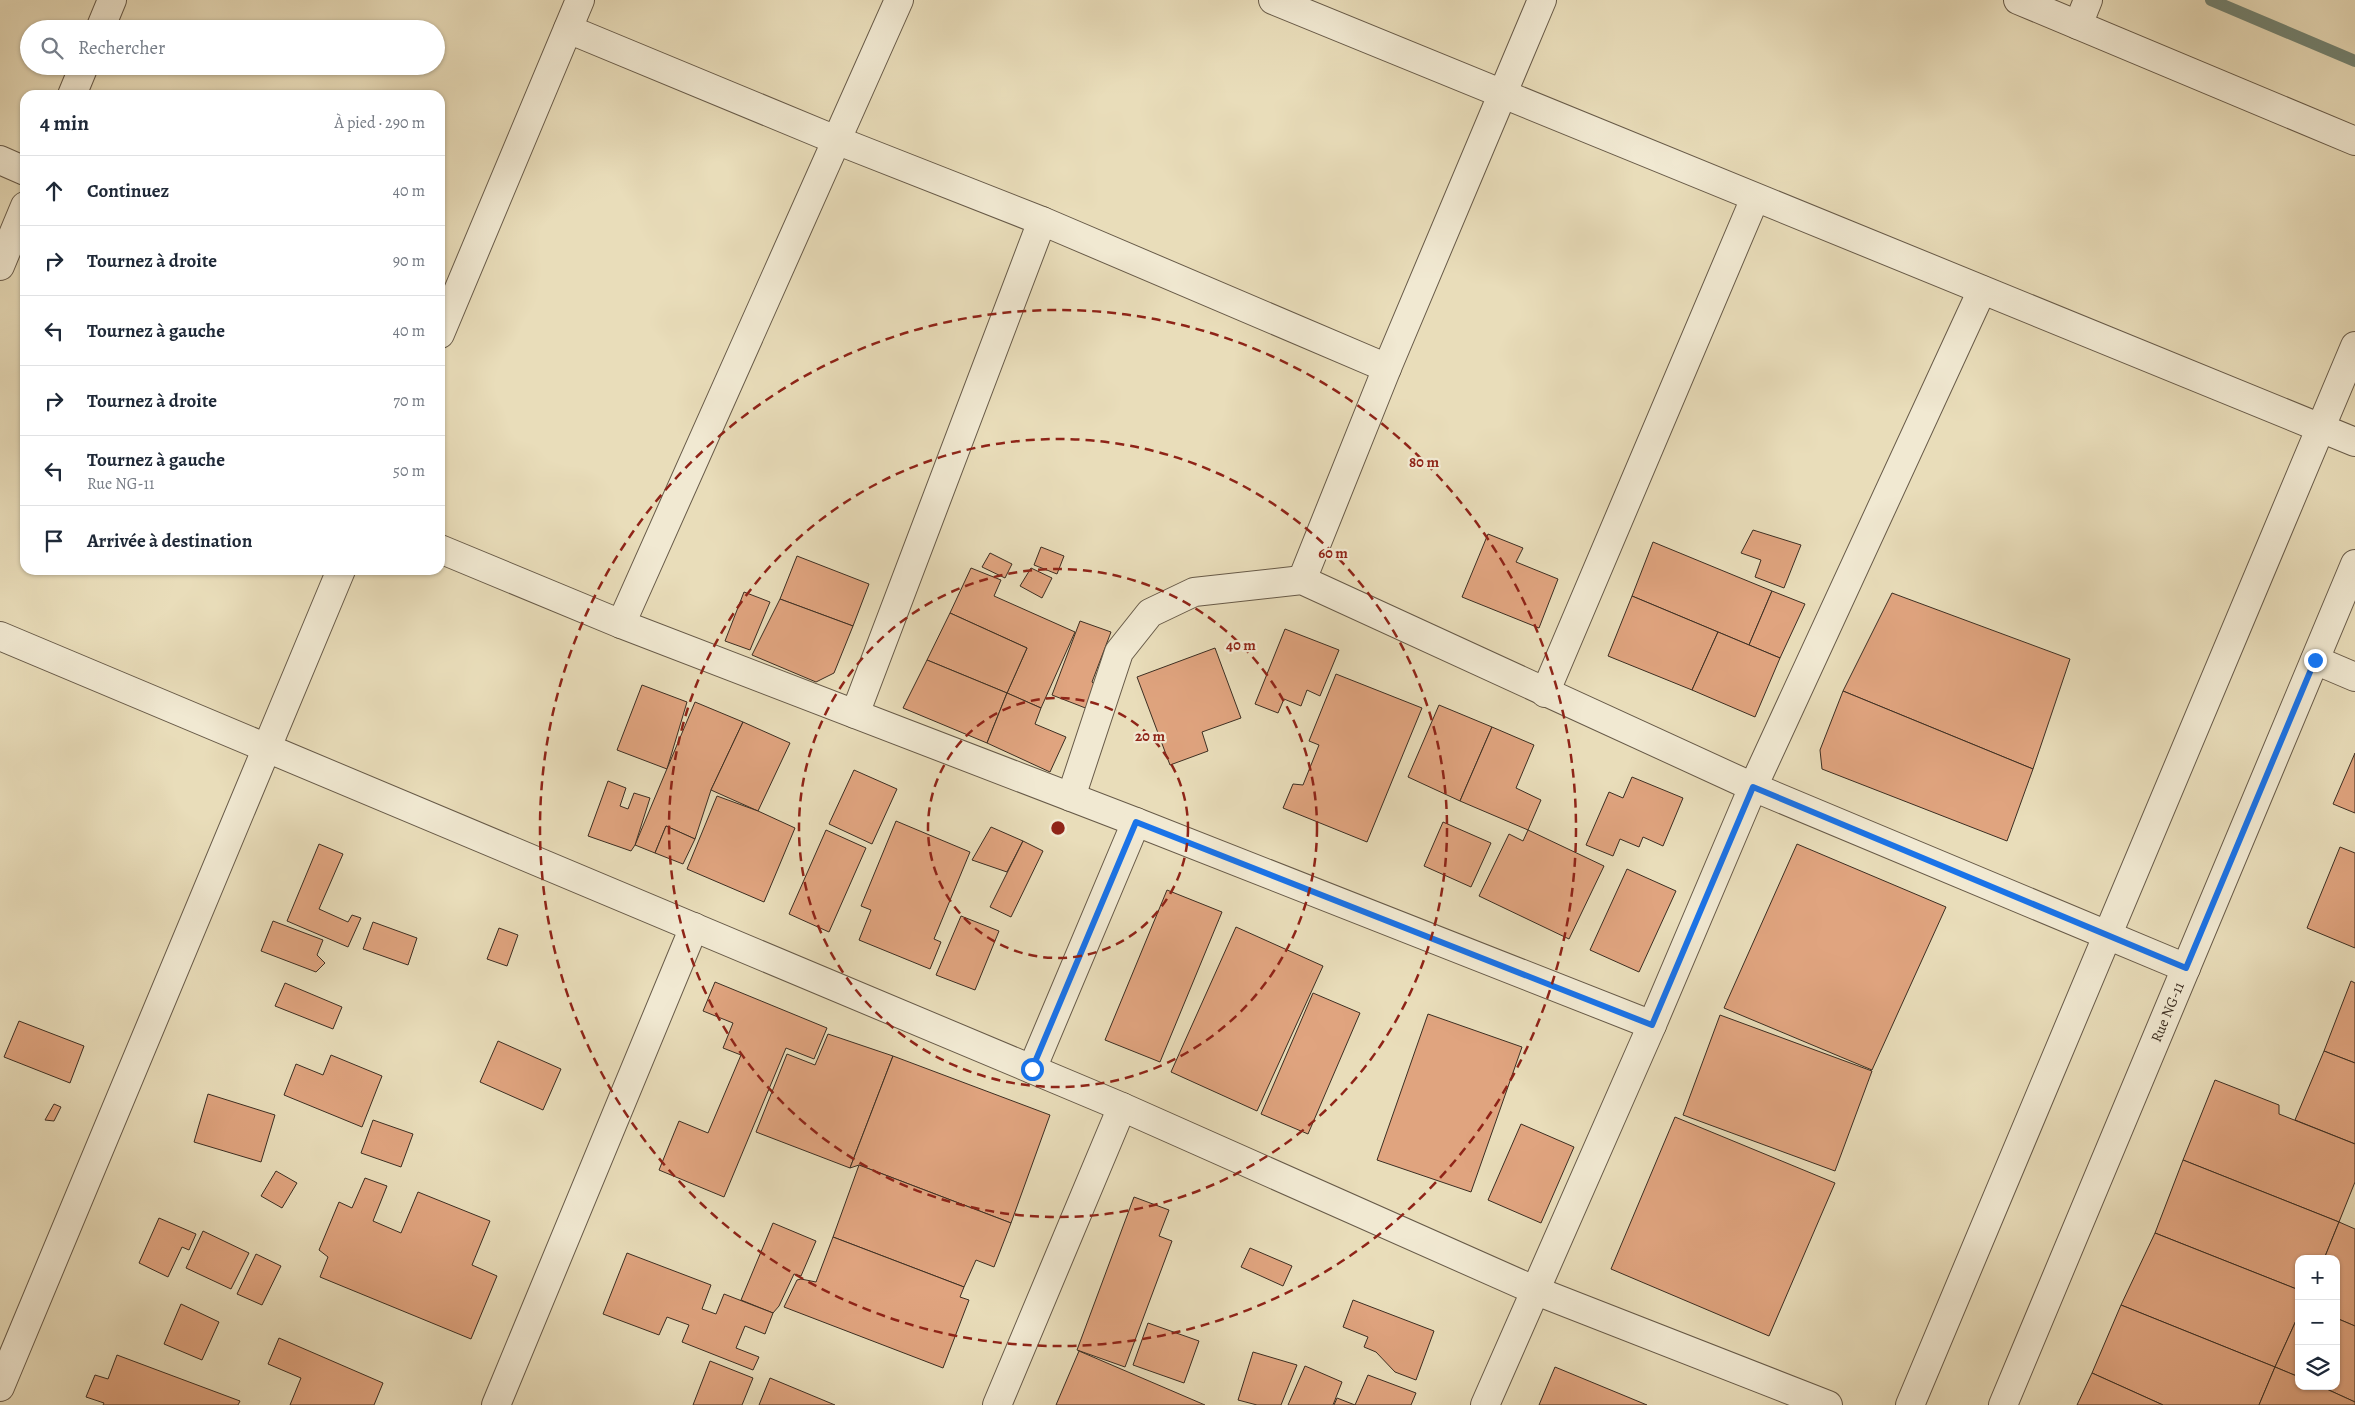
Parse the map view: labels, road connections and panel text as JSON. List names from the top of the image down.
{
  "streets": {
    "street": ["Rue NG-11"]
  },
  "page": {
    "search": "Rechercher",
    "heading": ["4 min", "À pied · 290 m"],
    "list": [
      ["Continuez", "40 m"],
      ["Tournez à droite", "90 m"],
      ["Tournez à gauche", "40 m"],
      ["Tournez à droite", "70 m"],
      ["Tournez à gauche", "Rue NG-11", "50 m"],
      "Arrivée à destination"
    ],
    "map_buttons": ["+", "−"]
  },
  "rings": [
    "80 m",
    "60 m",
    "40 m",
    "20 m"
  ]
}
